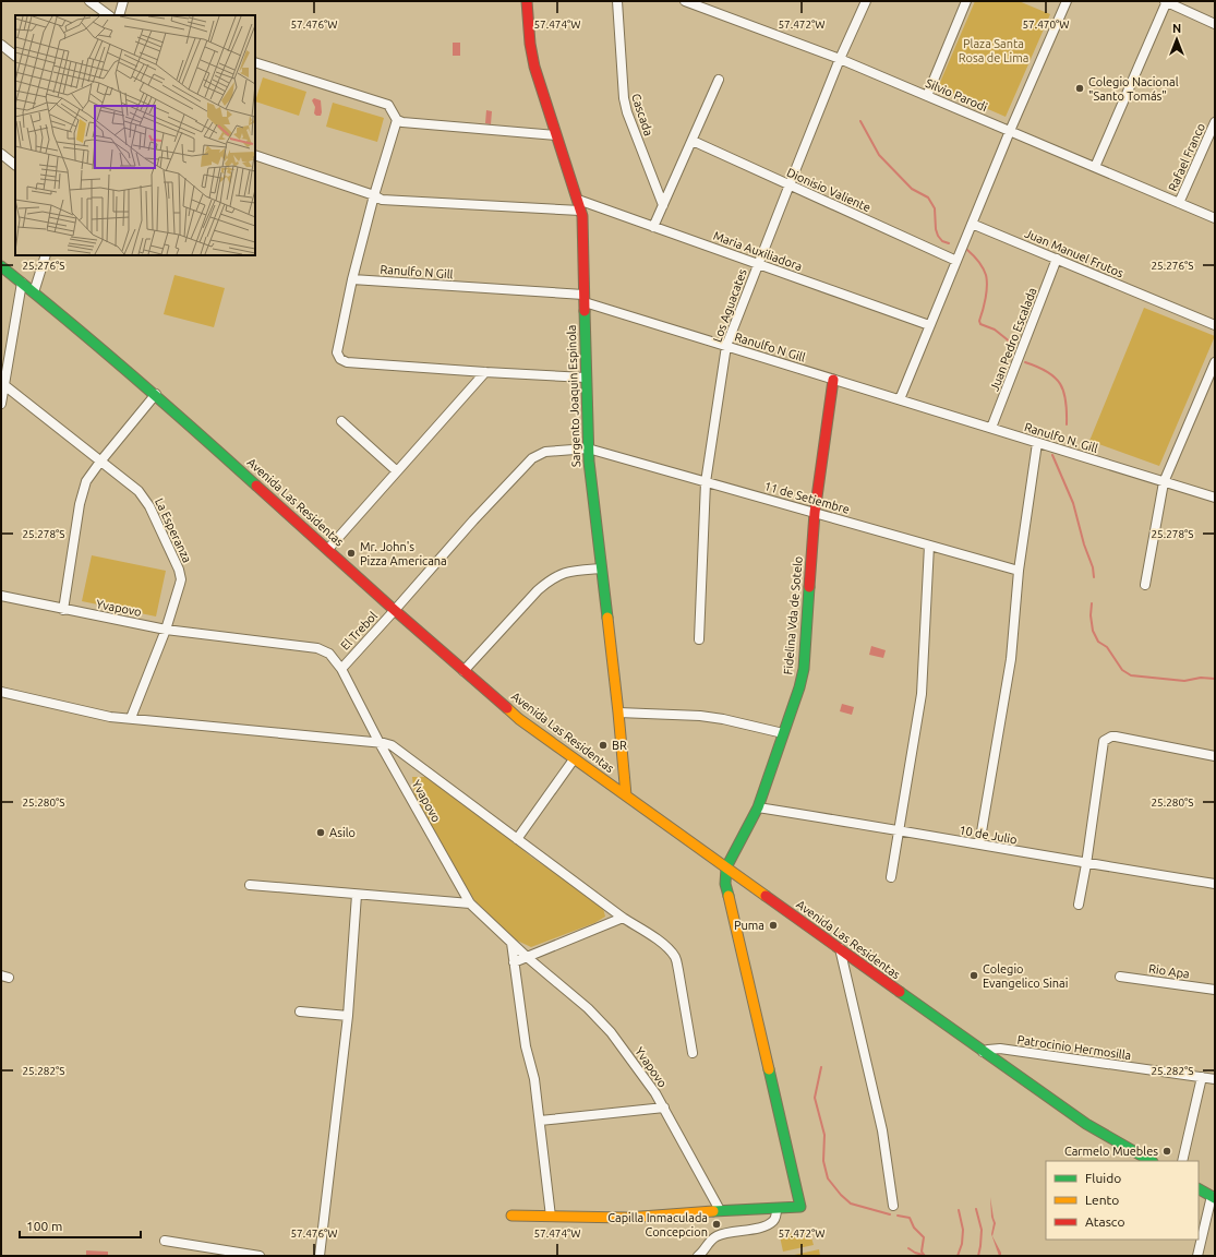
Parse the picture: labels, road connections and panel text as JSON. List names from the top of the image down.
{
  "streets": {
    "street": [
      "Silvio Parodi",
      "Cascada",
      "Rafael Franco",
      "Dionisio Valiente",
      "Maria Auxiliadora",
      "Juan Manuel Frutos",
      "Ranulfo N Gill",
      "Los Aguacates",
      "Juan Pedro Escalada",
      "Sargento Joaquin Espinola",
      "Ranulfo N. Gill",
      "11 de Setiembre",
      "Avenida Las Residentas",
      "La Esperanza",
      "Yvapovo",
      "Fidelina Vda de Sotelo",
      "El Trebol",
      "10 de Julio",
      "Rio Apa",
      "Patrocinio Hermosilla"
    ]
  },
  "crossings": [
    ["Silvio Parodi", "Rafael Franco"],
    ["Silvio Parodi", "Los Aguacates"],
    ["Dionisio Valiente", "Los Aguacates"],
    ["Maria Auxiliadora", "Los Aguacates"],
    ["Maria Auxiliadora", "Sargento Joaquin Espinola"],
    ["Juan Manuel Frutos", "Juan Pedro Escalada"],
    ["Ranulfo N Gill", "Los Aguacates"],
    ["Ranulfo N Gill", "Sargento Joaquin Espinola"],
    ["Ranulfo N Gill", "Ranulfo N. Gill"],
    ["Ranulfo N Gill", "Fidelina Vda de Sotelo"],
    ["Los Aguacates", "11 de Setiembre"],
    ["Juan Pedro Escalada", "Ranulfo N. Gill"],
    ["Sargento Joaquin Espinola", "11 de Setiembre"],
    ["Sargento Joaquin Espinola", "Avenida Las Residentas"],
    ["Sargento Joaquin Espinola", "El Trebol"],
    ["11 de Setiembre", "Fidelina Vda de Sotelo"],
    ["11 de Setiembre", "El Trebol"],
    ["Avenida Las Residentas", "Fidelina Vda de Sotelo"],
    ["Avenida Las Residentas", "El Trebol"],
    ["Avenida Las Residentas", "Patrocinio Hermosilla"],
    ["La Esperanza", "Yvapovo"],
    ["Yvapovo", "El Trebol"],
    ["Fidelina Vda de Sotelo", "10 de Julio"]
  ],
  "parks": ["Plaza Santa Rosa de Lima"],
  "places": [
    "Colegio Nacional \"Santo Tomás\"",
    "Mr. John's Pizza Americana",
    "BR",
    "Asilo",
    "Puma",
    "Colegio Evangelico Sinai",
    "Carmelo Muebles",
    "Capilla Inmaculada Concepcion"
  ],
  "legend": ["Fluido", "Lento", "Atasco"],
  "scale_bar": "100 m",
  "north": "top",
  "coordinates": [
    "57.476°W",
    "57.474°W",
    "57.472°W",
    "57.470°W",
    "25.276°S",
    "25.278°S",
    "25.280°S",
    "25.282°S"
  ]
}
